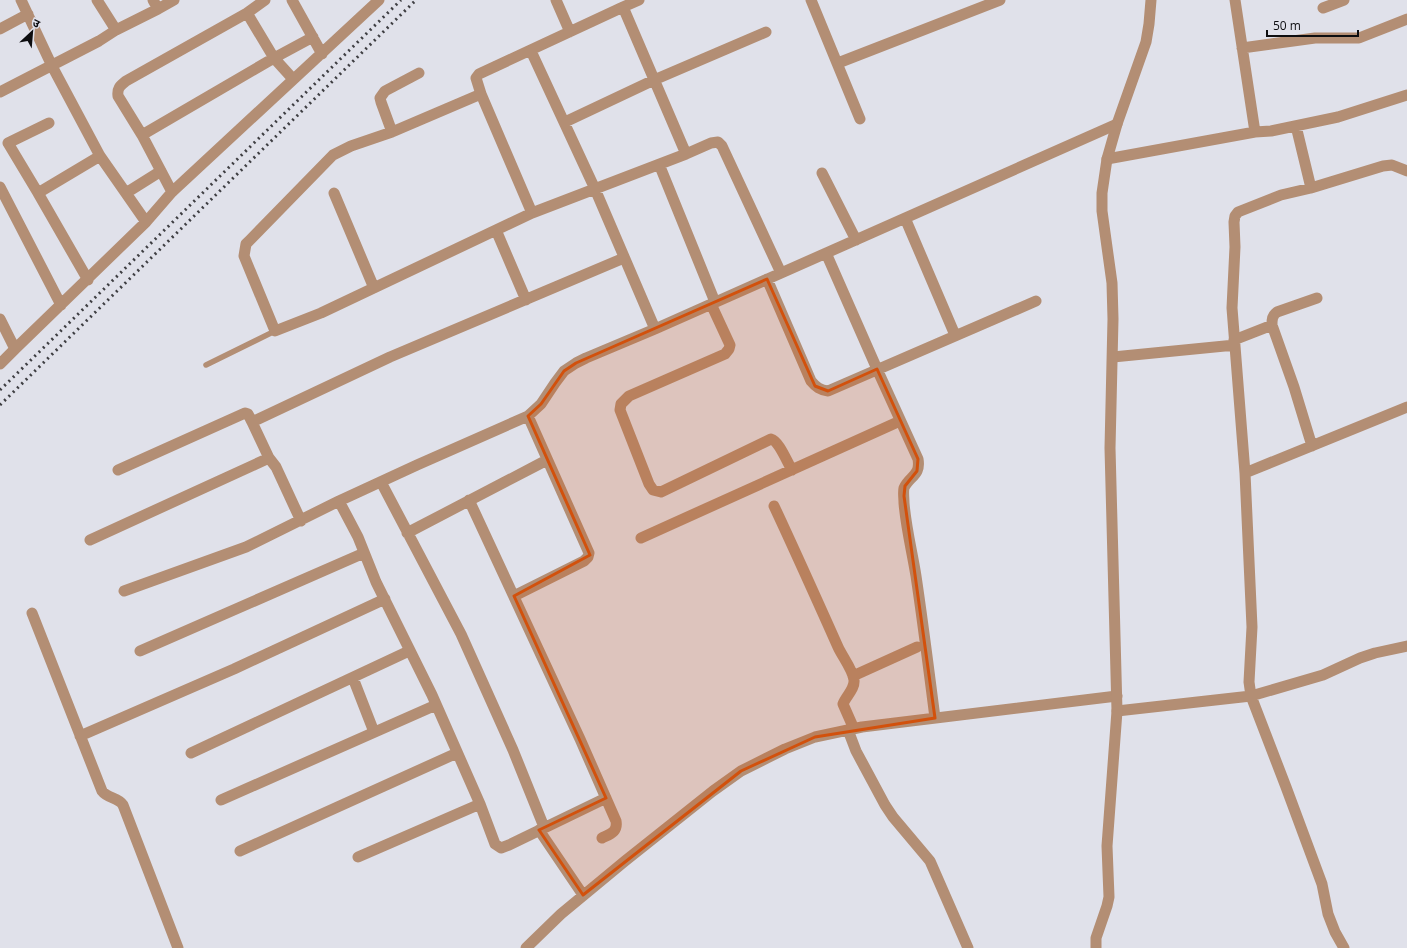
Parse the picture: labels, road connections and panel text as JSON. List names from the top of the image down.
{
  "scale_bar": "50 m",
  "north": "top right"
}
